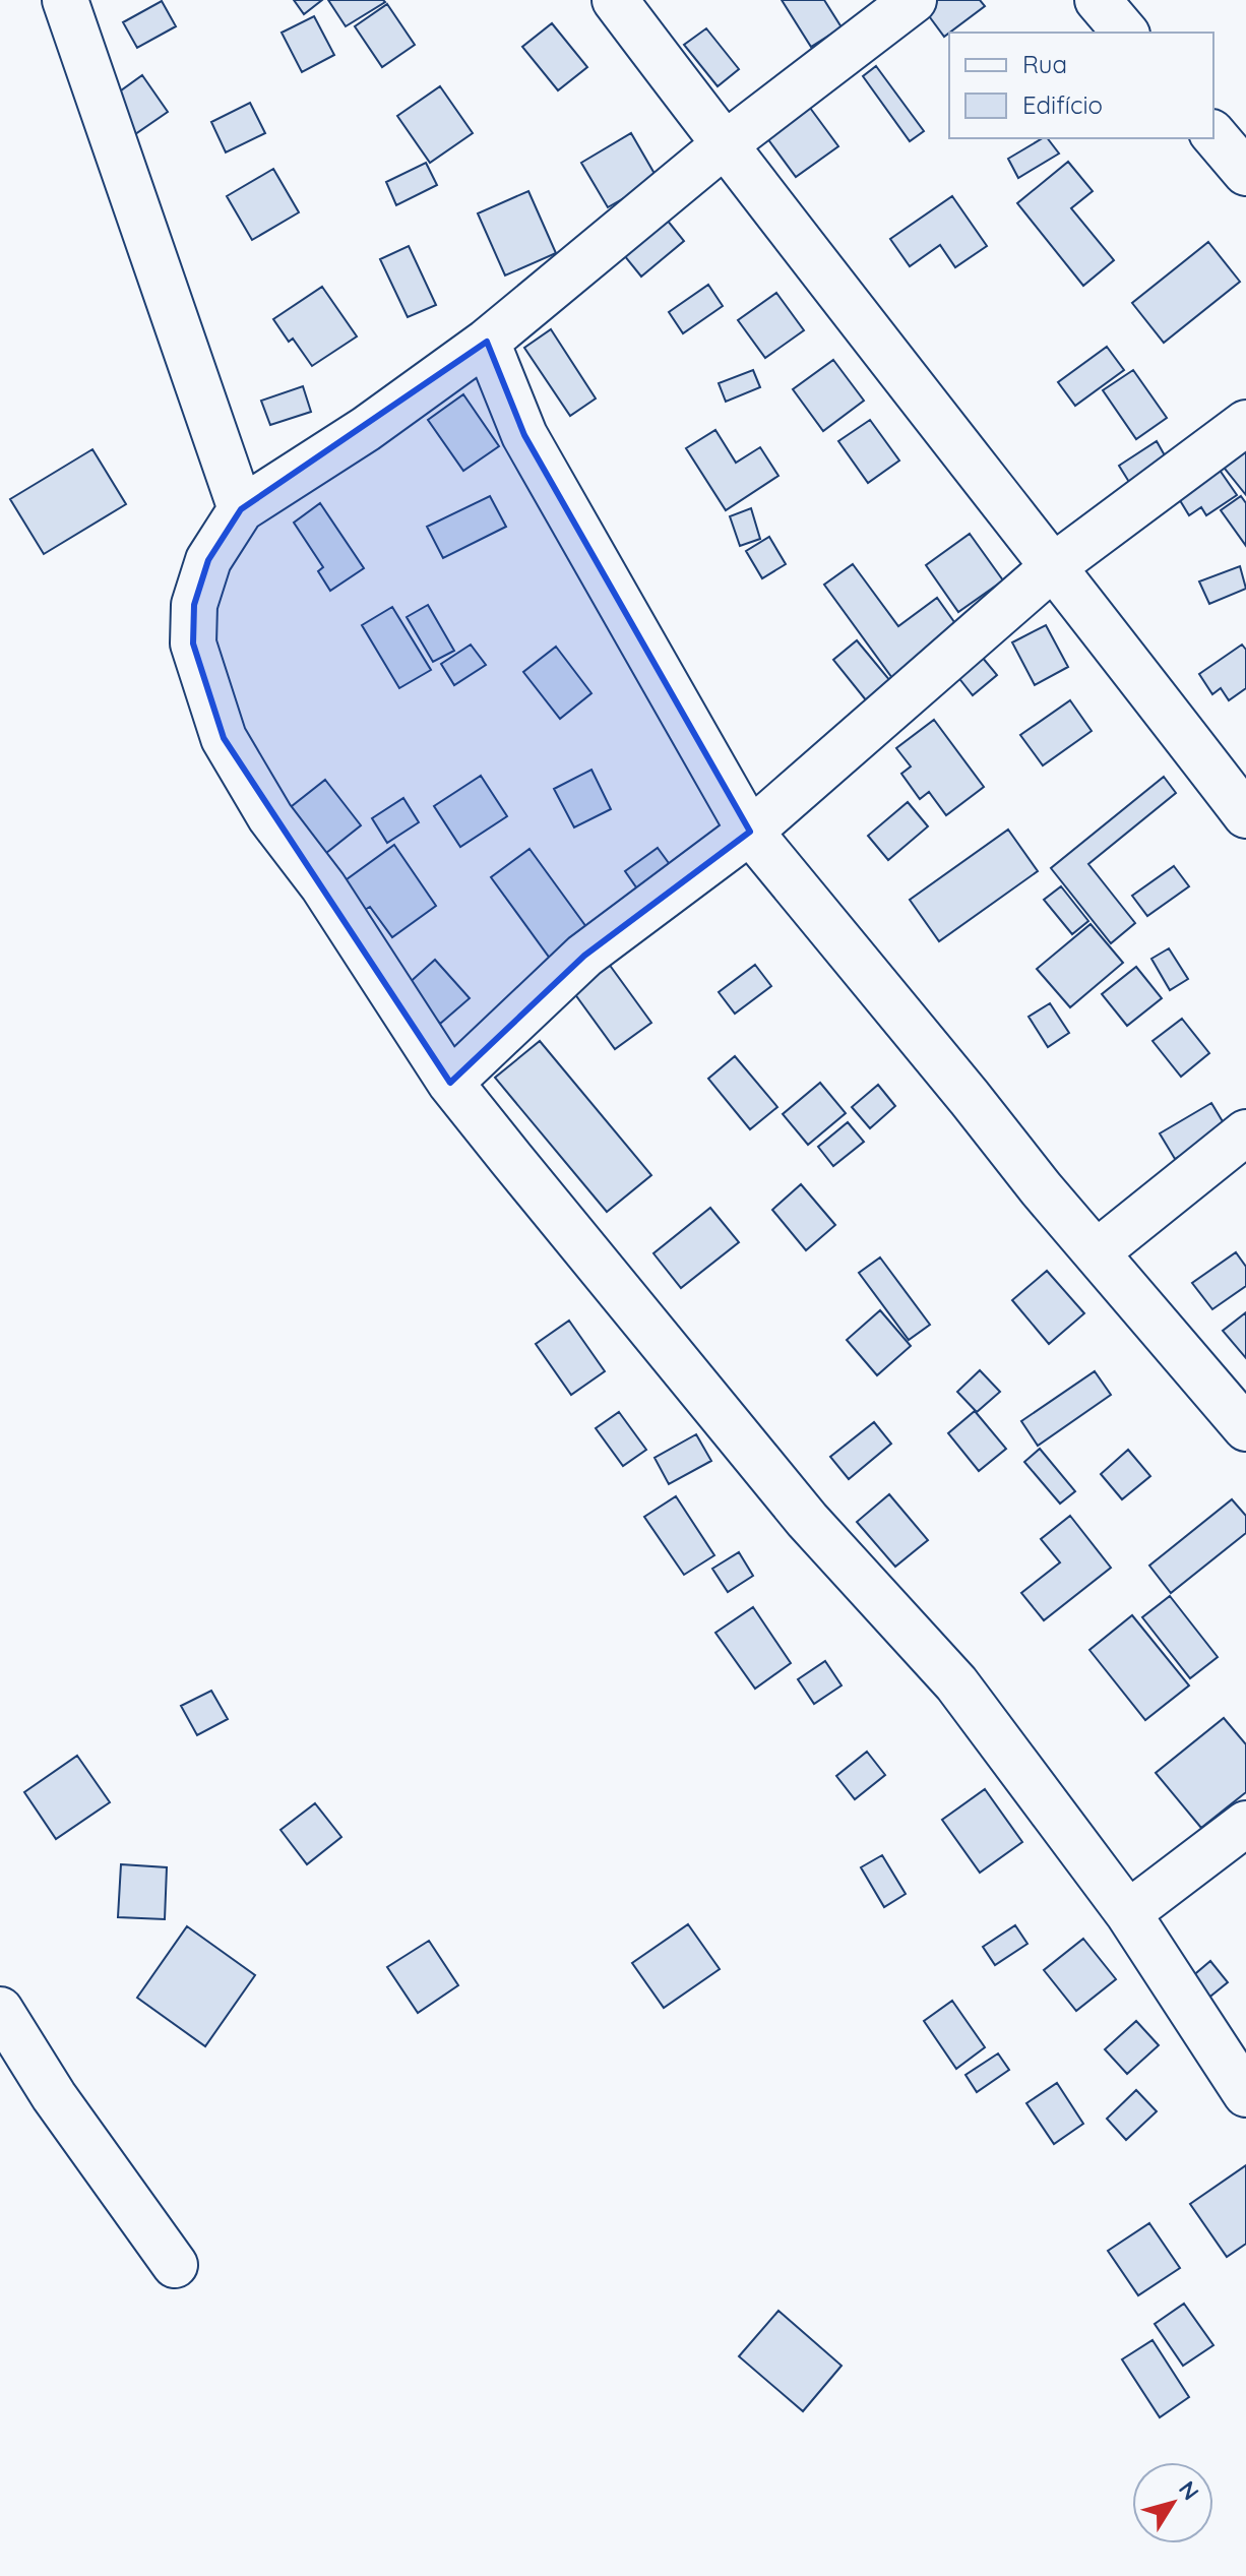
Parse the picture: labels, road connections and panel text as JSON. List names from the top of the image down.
{
  "legend": ["Rua", "Edifício"],
  "north": "top right"
}
